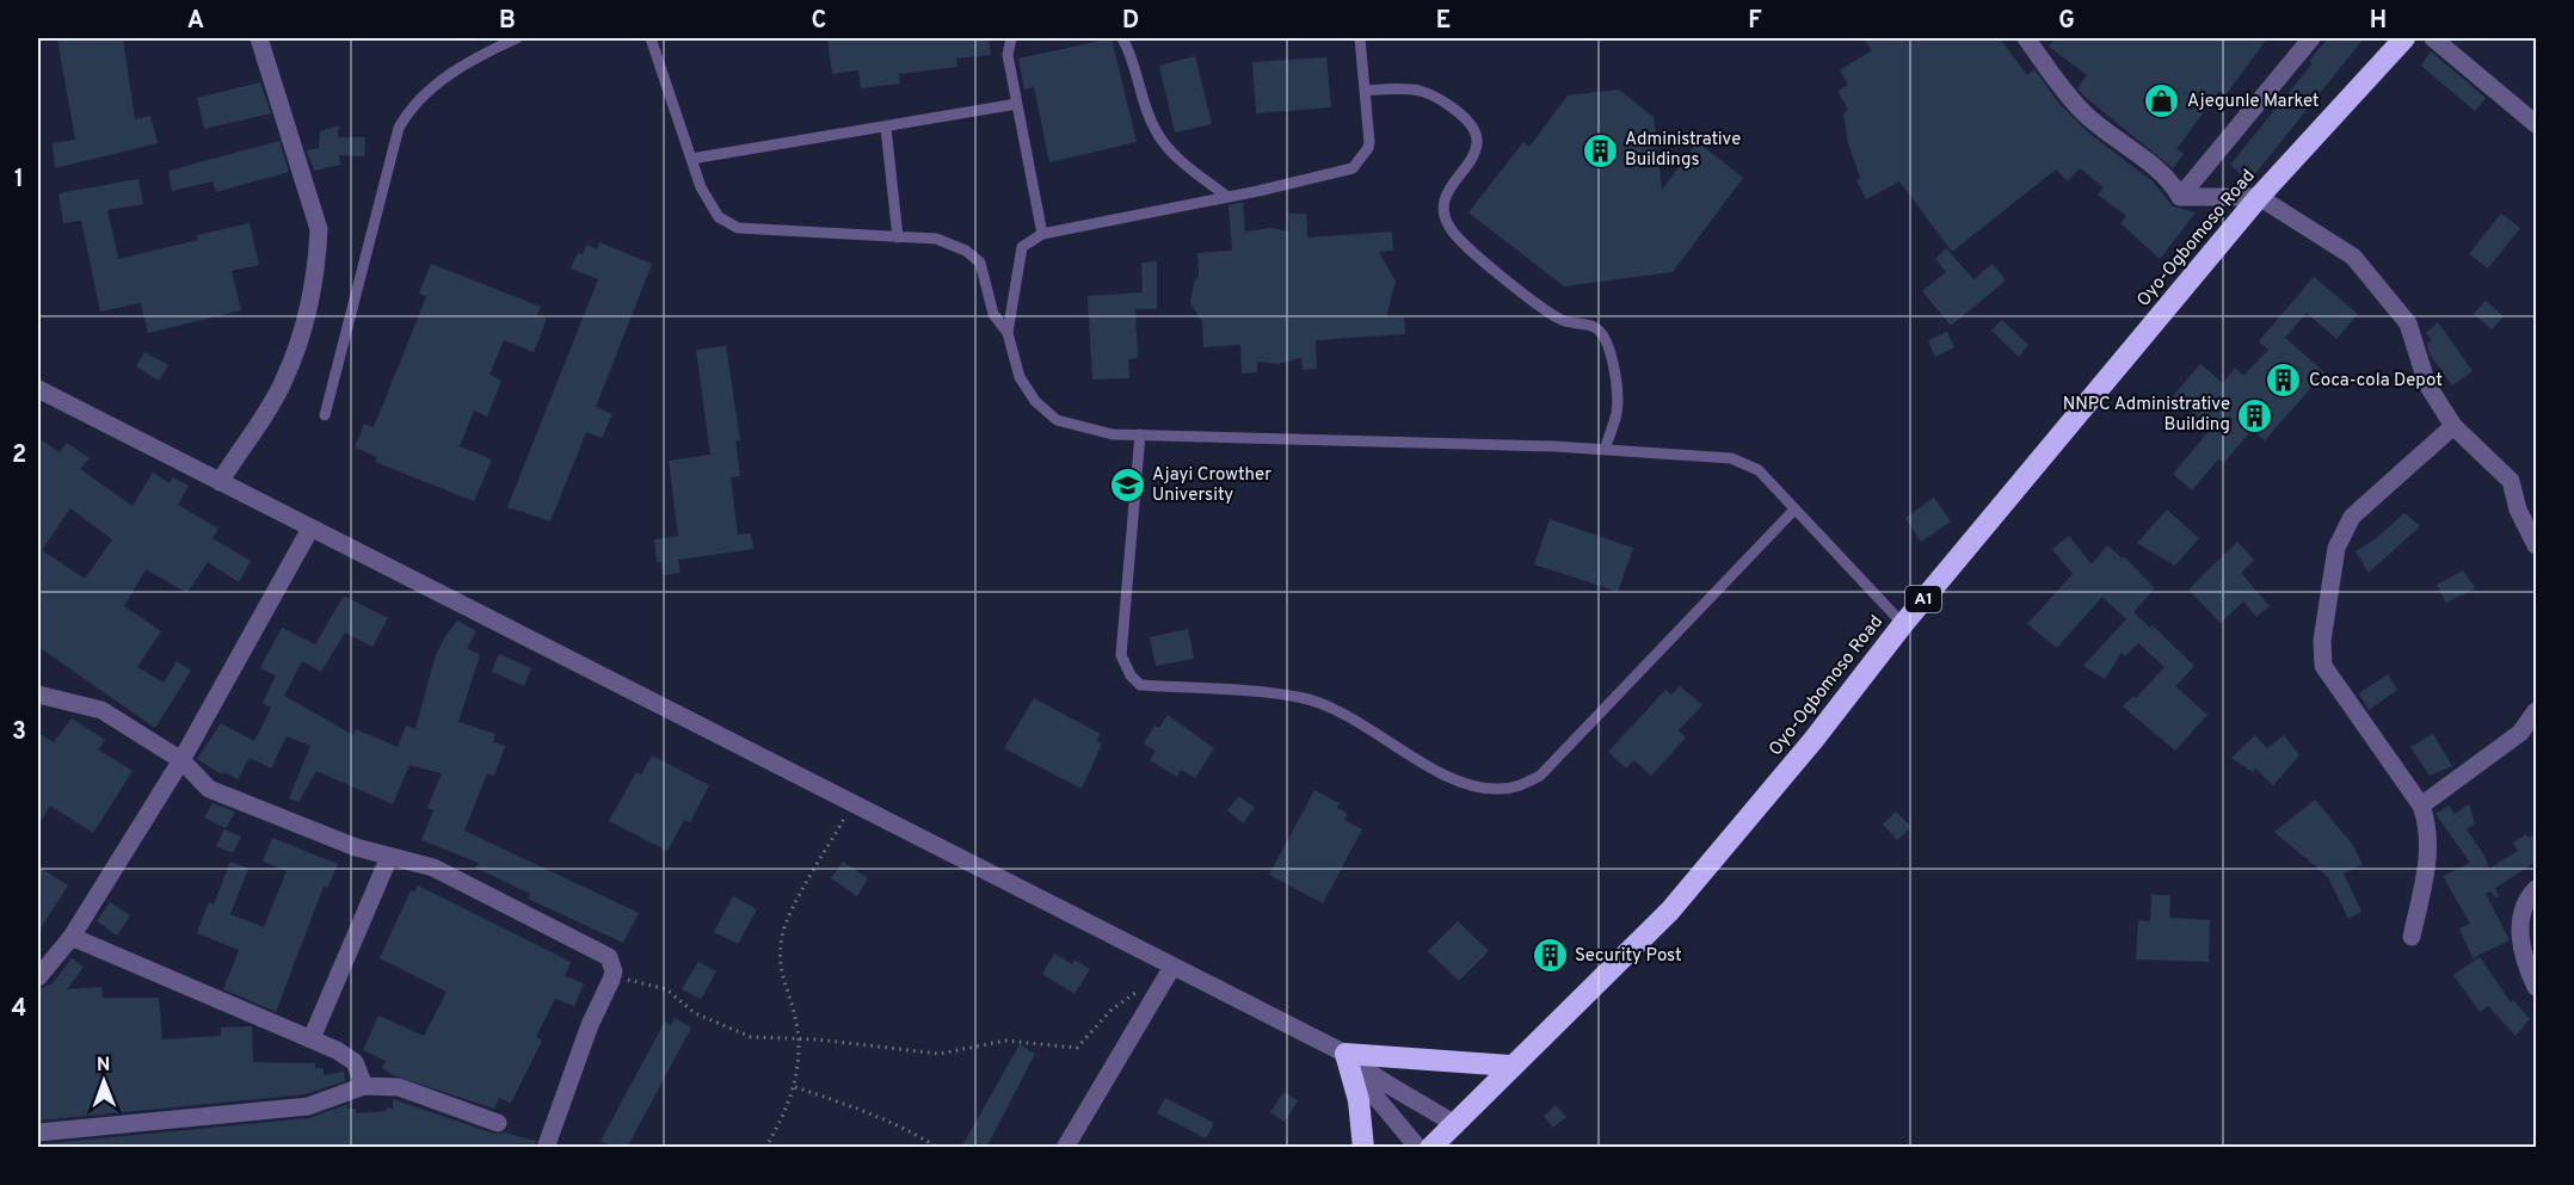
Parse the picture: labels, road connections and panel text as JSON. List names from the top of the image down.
{
  "streets": {
    "highway": ["Oyo-Ogbomoso Road", "A1"]
  },
  "places": {
    "shop": ["Ajegunle Market"],
    "building": [
      "Administrative Buildings",
      "Coca-cola Depot",
      "NNPC Administrative Building",
      "Security Post"
    ],
    "school or university": ["Ajayi Crowther University"]
  },
  "north": "top",
  "grid": {
    "columns": [
      "A",
      "B",
      "C",
      "D",
      "E",
      "F",
      "G",
      "H"
    ],
    "rows": [
      "1",
      "2",
      "3",
      "4"
    ]
  }
}
